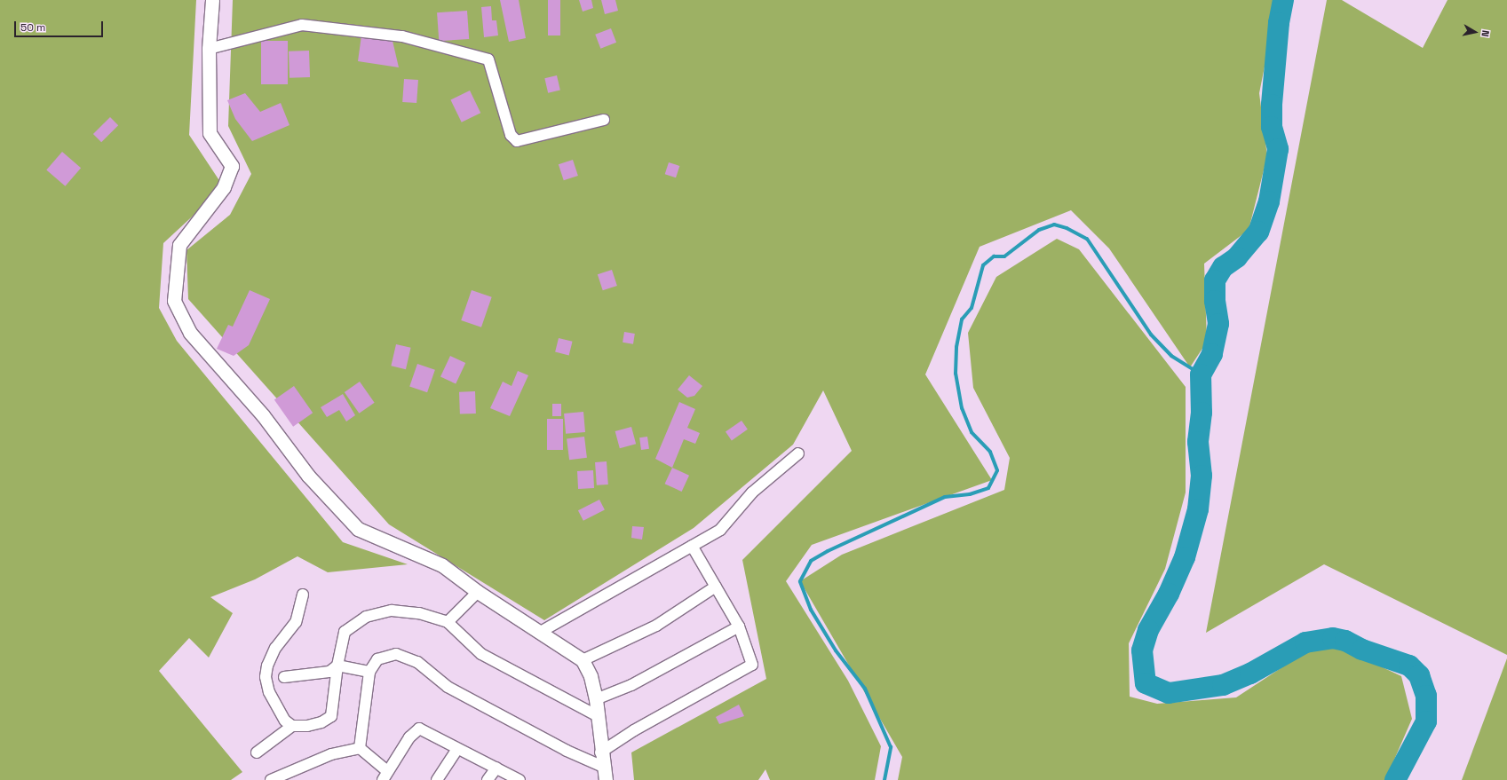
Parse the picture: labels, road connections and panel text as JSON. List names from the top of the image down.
{
  "scale_bar": "50 m",
  "north": "right"
}
